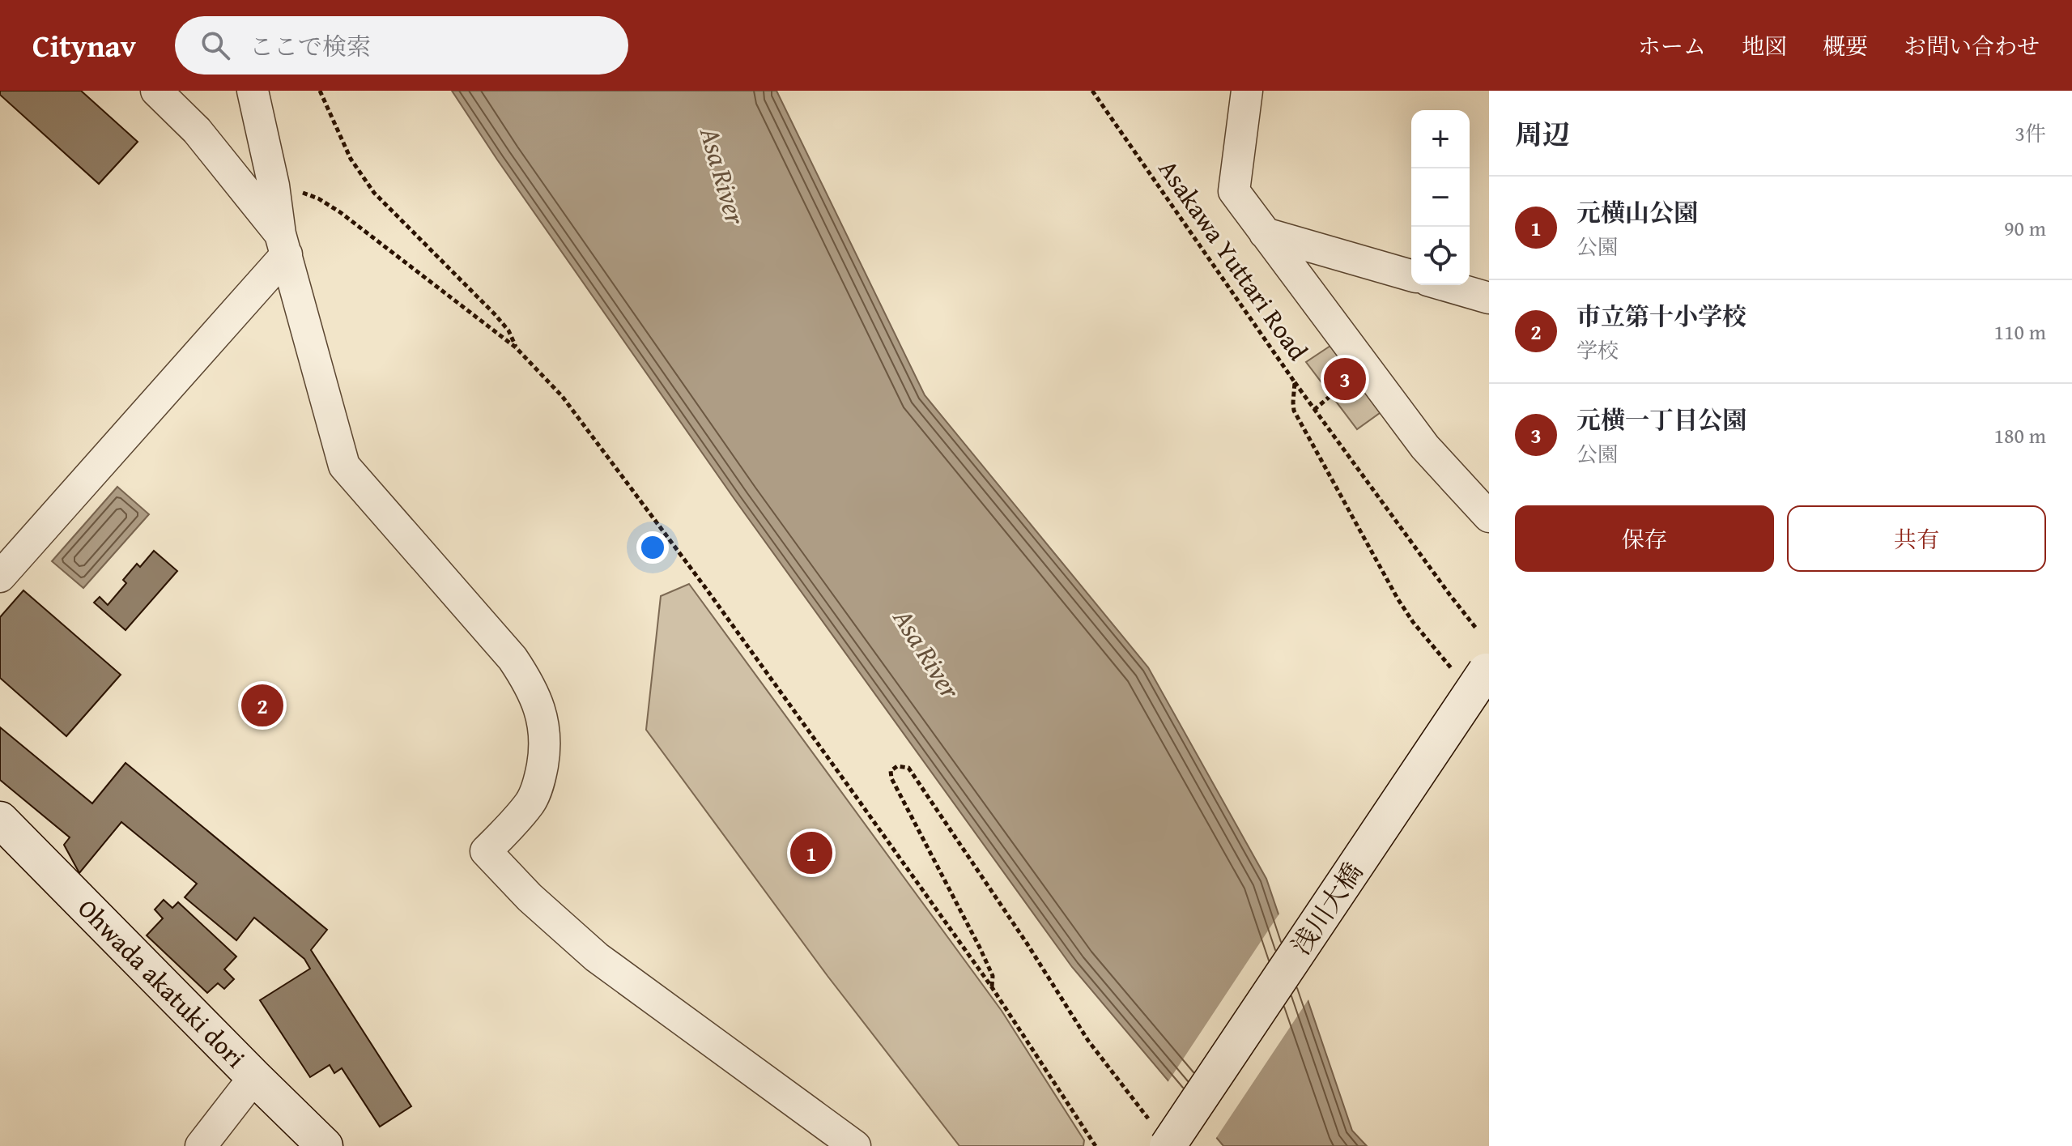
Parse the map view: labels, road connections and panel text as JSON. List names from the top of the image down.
{
  "streets": {
    "street": ["浅川大橋", "Ohwada akatuki dori"],
    "path": ["Asakawa Yuttari Road"]
  },
  "crossings": [
    ["Asakawa Yuttari Road", "浅川大橋"]
  ],
  "water": ["Asa River"],
  "page": {
    "header": "Citynav",
    "search": "ここで検索",
    "nav": [
      "ホーム",
      "地図",
      "概要",
      "お問い合わせ"
    ],
    "heading": ["周辺", "3件"],
    "map_buttons": ["+", "−"],
    "list": [
      {
        "mark": "1",
        "name": "元横山公園",
        "note": "公園",
        "value": "90 m"
      },
      {
        "mark": "2",
        "name": "市立第十小学校",
        "note": "学校",
        "value": "110 m"
      },
      {
        "mark": "3",
        "name": "元横一丁目公園",
        "note": "公園",
        "value": "180 m"
      }
    ],
    "pins": ["3", "2", "1"],
    "buttons": ["保存", "共有"]
  }
}
